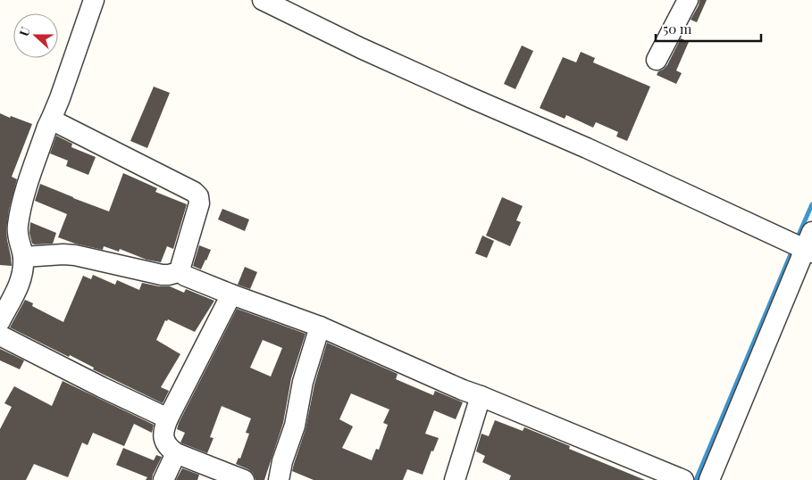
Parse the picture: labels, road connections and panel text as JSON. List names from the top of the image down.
{
  "scale_bar": "50 m",
  "north": "left"
}
